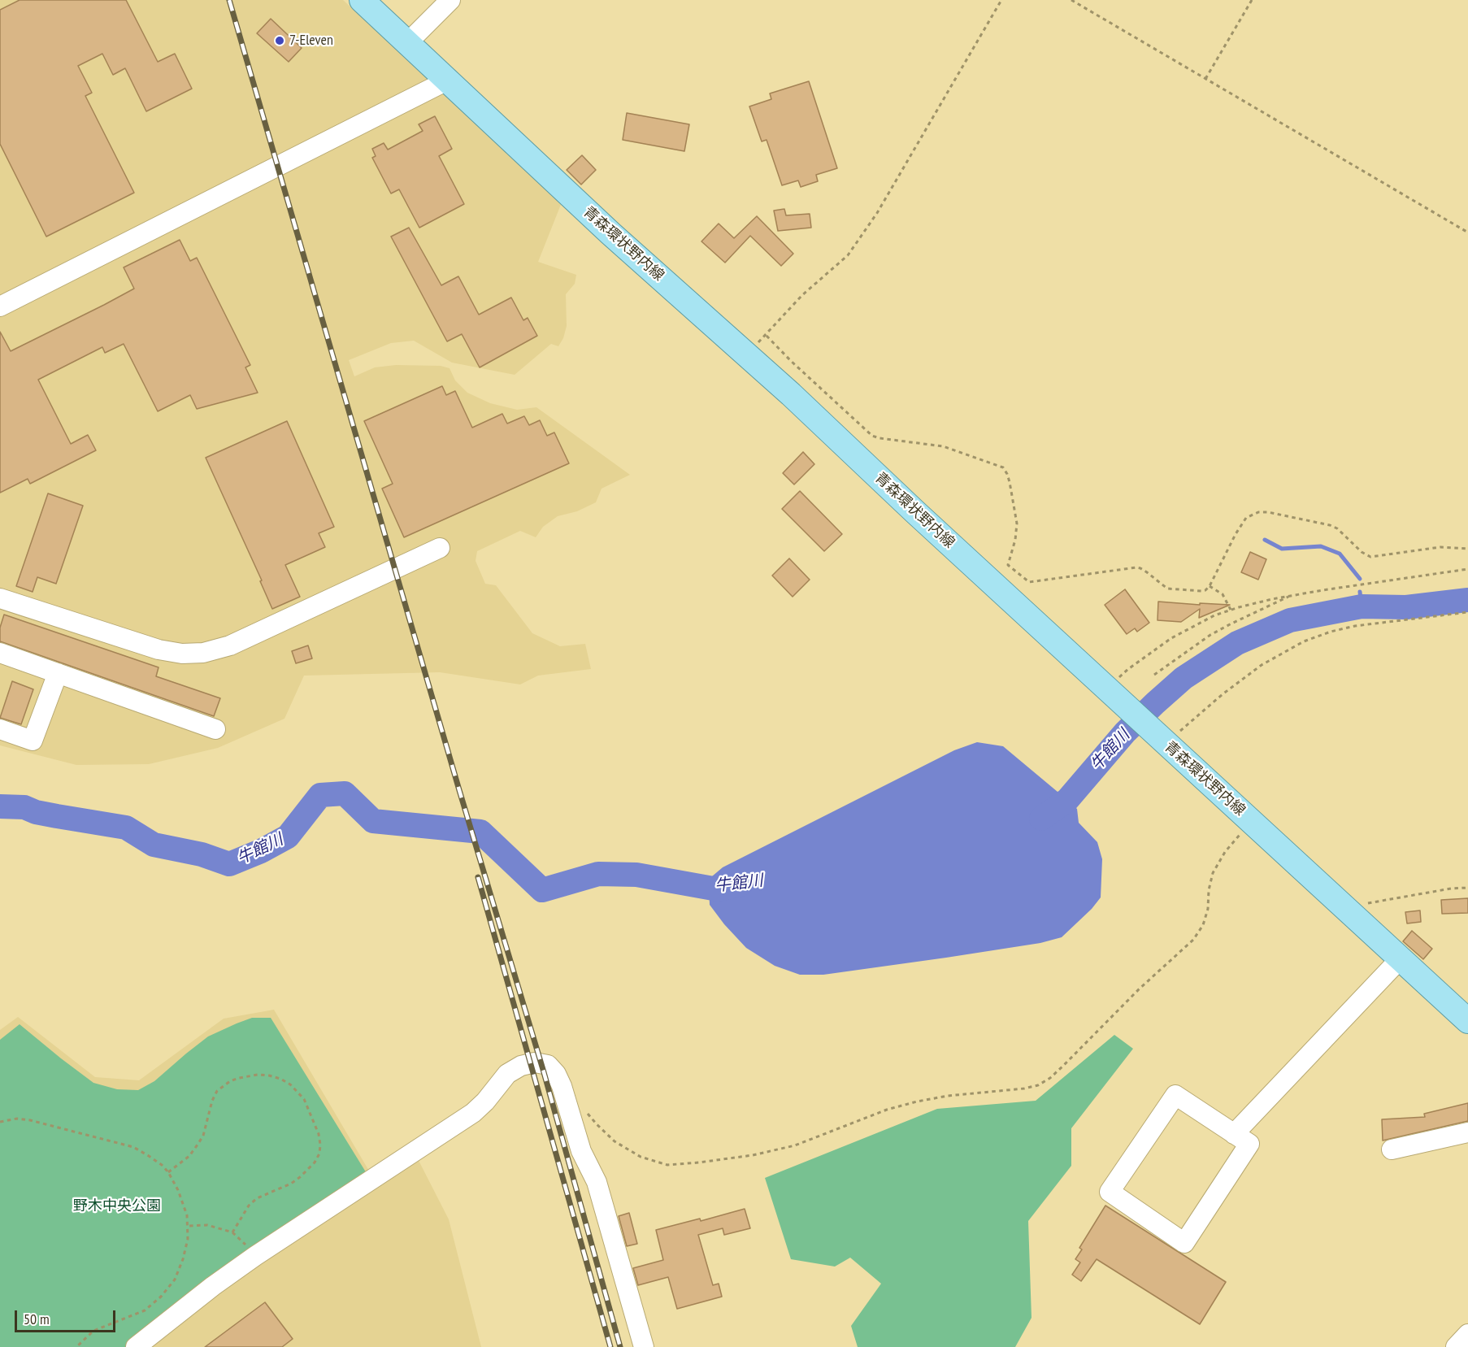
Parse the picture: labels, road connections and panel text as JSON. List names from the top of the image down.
{
  "streets": {
    "main road": ["青森環状野内線"]
  },
  "water": ["牛館川"],
  "parks": ["野木中央公園"],
  "places": ["7-Eleven"],
  "scale_bar": "50 m"
}
